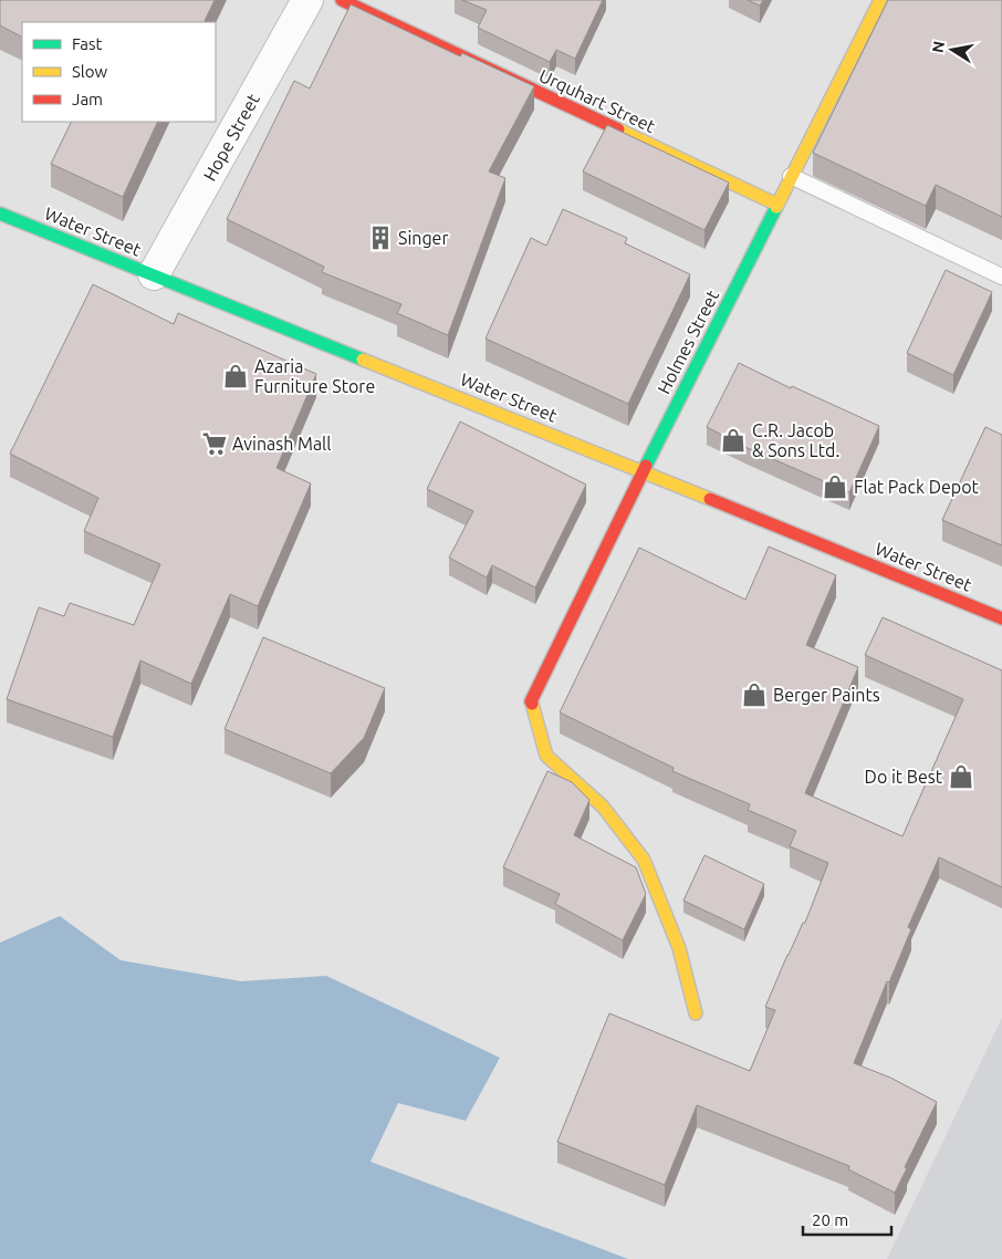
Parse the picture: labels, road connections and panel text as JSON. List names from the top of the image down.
{
  "streets": {
    "street": [
      "Urquhart Street",
      "Hope Street",
      "Water Street",
      "Holmes Street"
    ]
  },
  "crossings": [
    ["Urquhart Street", "Holmes Street"],
    ["Hope Street", "Water Street"],
    ["Water Street", "Holmes Street"]
  ],
  "places": {
    "building": ["Singer"],
    "shop": [
      "Azaria Furniture Store",
      "C.R. Jacob & Sons Ltd.",
      "Flat Pack Depot",
      "Berger Paints",
      "Do it Best"
    ],
    "supermarket": ["Avinash Mall"]
  },
  "legend": ["Fast", "Slow", "Jam"],
  "scale_bar": "20 m",
  "north": "left"
}
